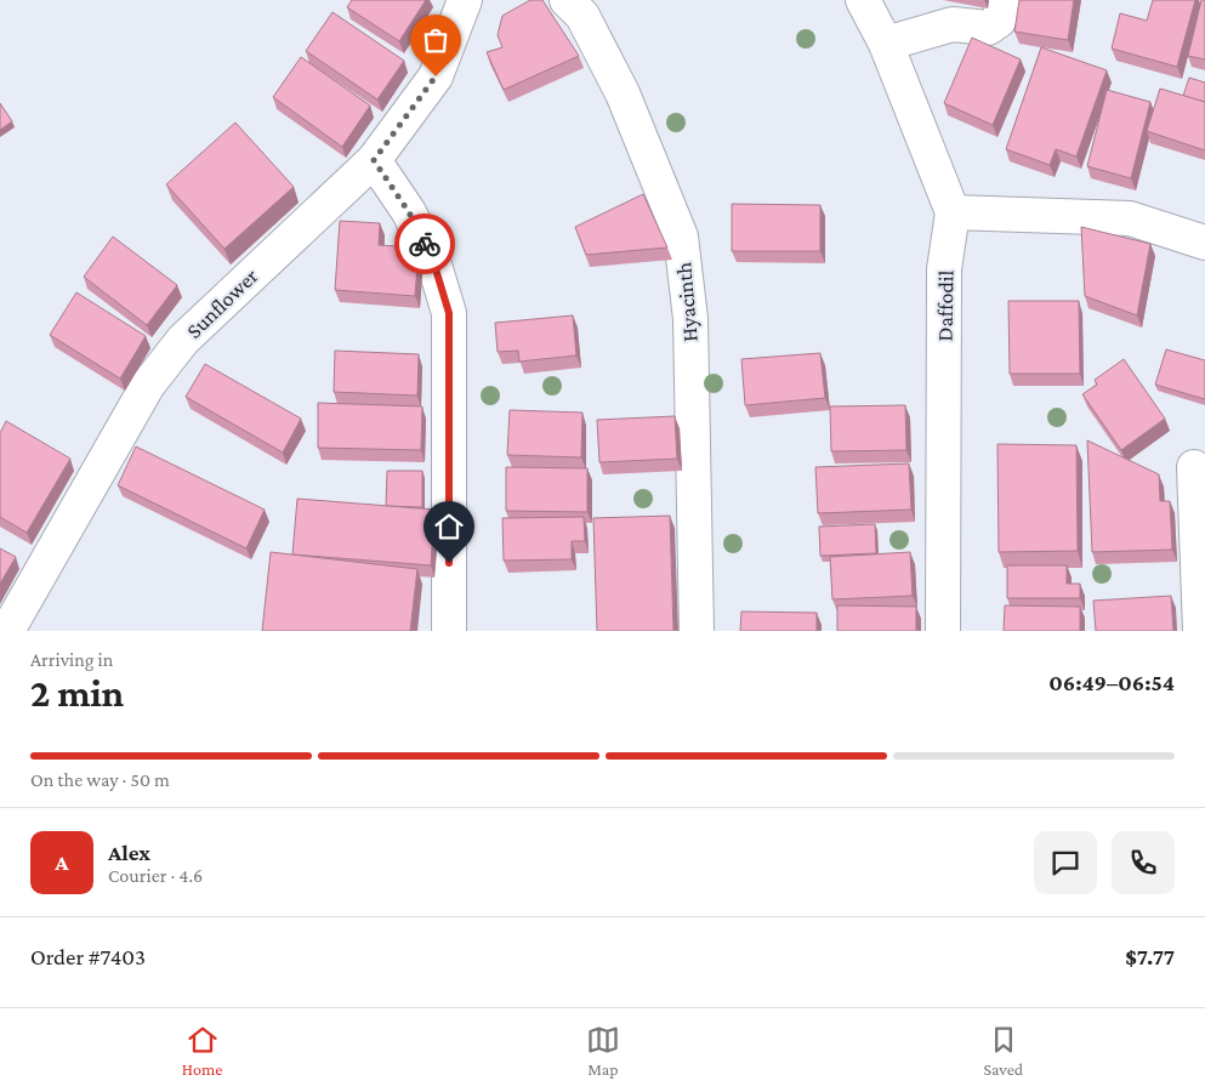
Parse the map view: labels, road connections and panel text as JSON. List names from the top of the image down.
{
  "streets": {
    "street": ["Hyacinth", "Sunflower", "Daffodil"]
  },
  "page": {
    "heading": ["2 min", "Arriving in", "06:49–06:54"],
    "panel": [
      "Alex",
      "Courier · 4.6",
      "Order #7403",
      "$7.77"
    ],
    "bar": "On the way · 50 m",
    "round": "A",
    "tabs": ["Home", "Map", "Saved"]
  }
}
